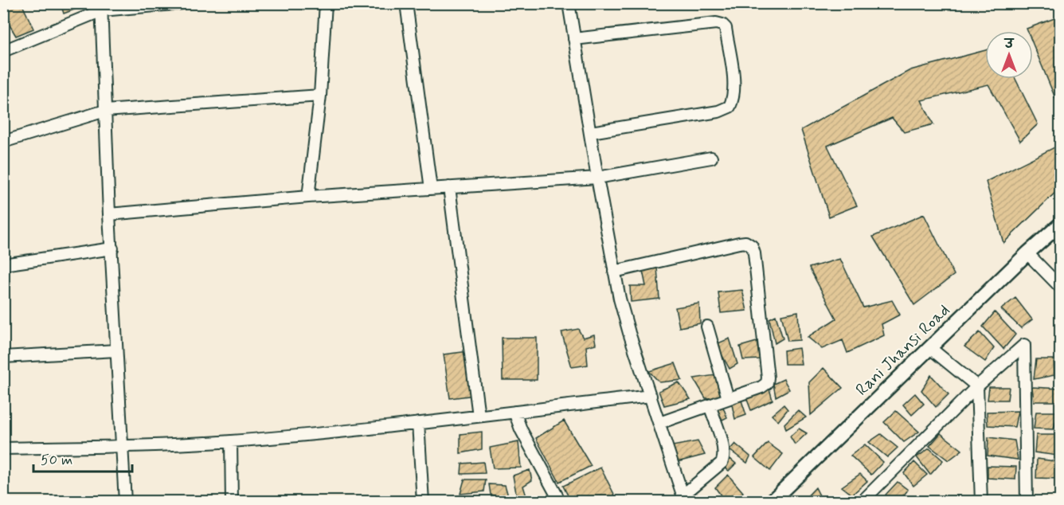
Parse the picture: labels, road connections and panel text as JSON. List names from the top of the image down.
{
  "streets": {
    "street": ["Rani Jhansi Road"]
  },
  "scale_bar": "50 m",
  "north": "top"
}
